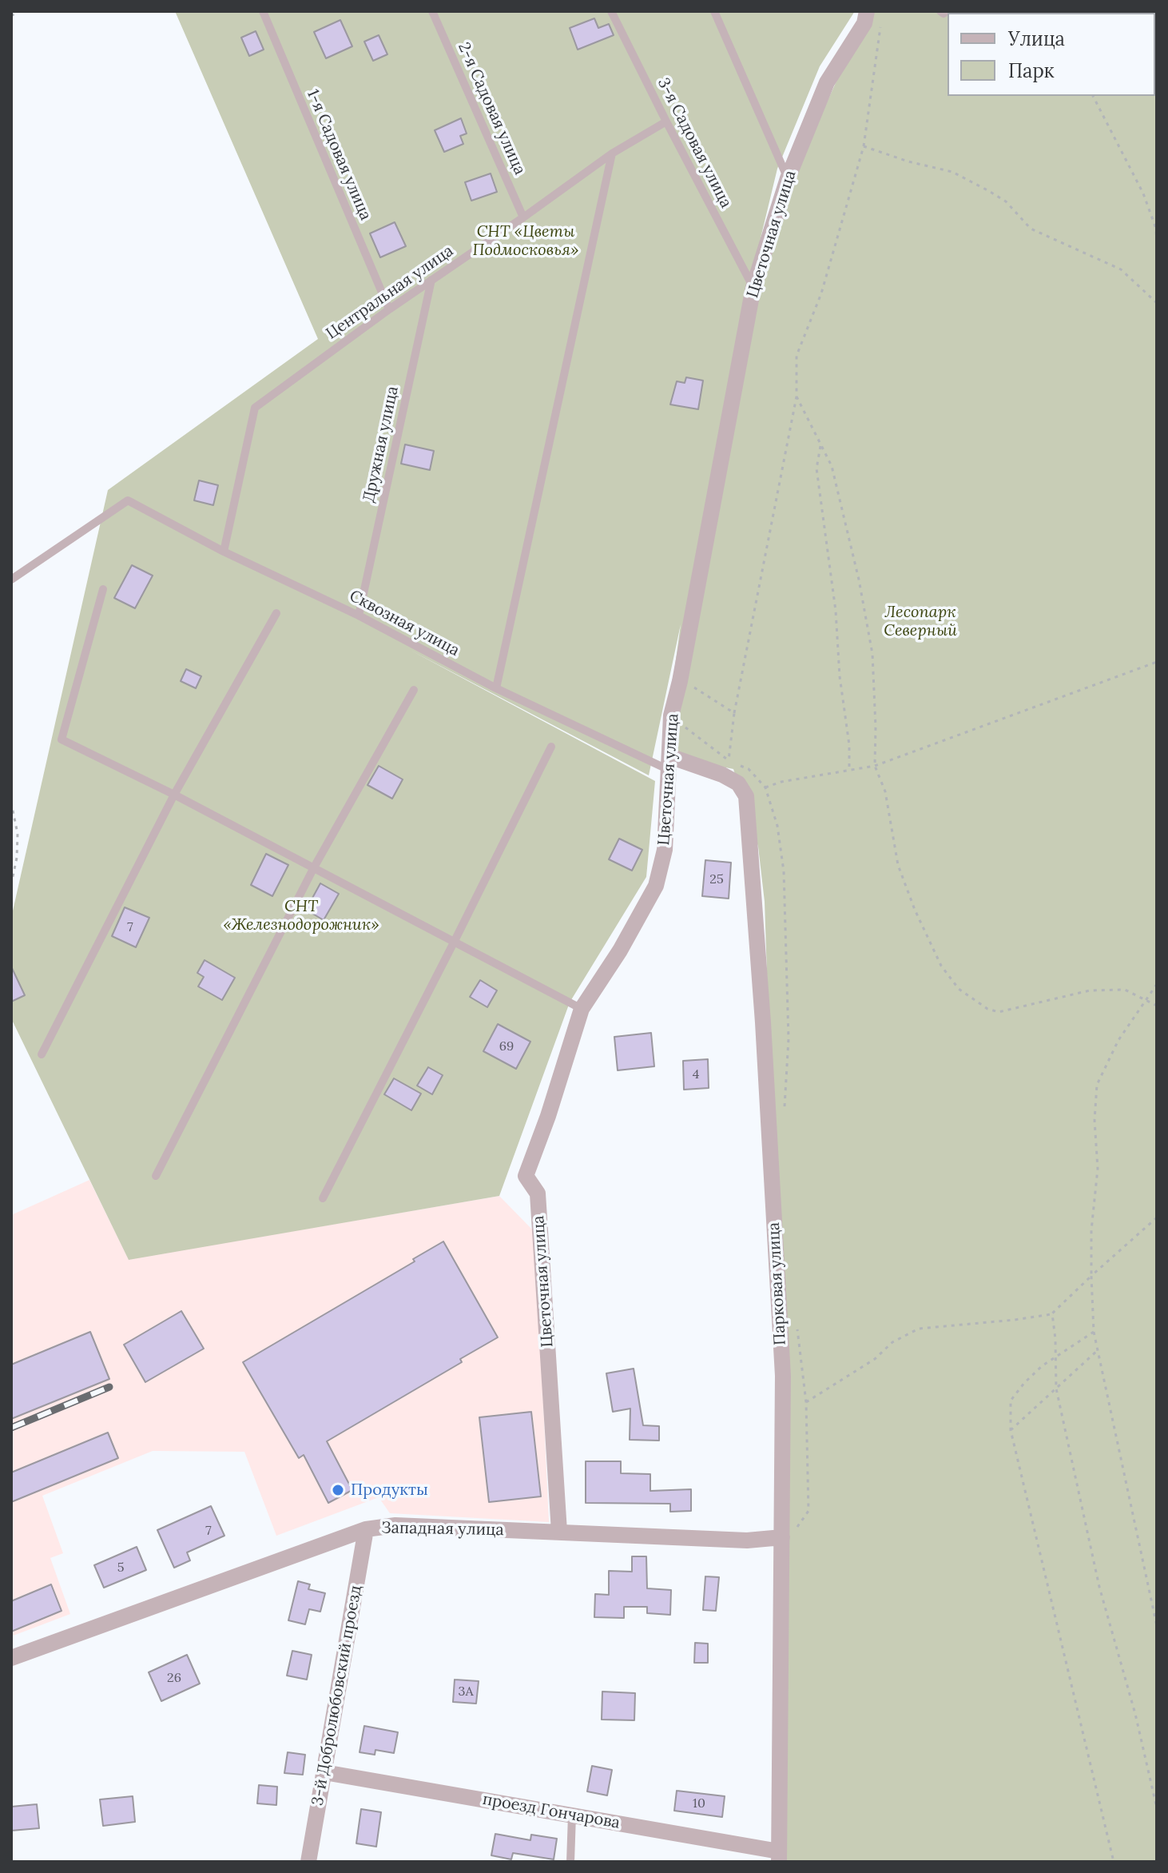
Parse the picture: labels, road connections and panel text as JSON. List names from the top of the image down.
{
  "streets": {
    "street": [
      "Цветочная улица",
      "Парковая улица",
      "Западная улица",
      "3-й Добролюбовский проезд",
      "проезд Гончарова"
    ],
    "lane": [
      "2-я Садовая улица",
      "3-я Садовая улица",
      "1-я Садовая улица",
      "Центральная улица",
      "Дружная улица",
      "Сквозная улица"
    ]
  },
  "crossings": [
    ["2-я Садовая улица", "Центральная улица"],
    ["3-я Садовая улица", "Цветочная улица"],
    ["3-я Садовая улица", "Центральная улица"],
    ["1-я Садовая улица", "Центральная улица"],
    ["Цветочная улица", "Сквозная улица"],
    ["Цветочная улица", "Парковая улица"],
    ["Цветочная улица", "Западная улица"],
    ["Центральная улица", "Дружная улица"],
    ["Центральная улица", "Сквозная улица"],
    ["Дружная улица", "Сквозная улица"],
    ["Сквозная улица", "Парковая улица"],
    ["Парковая улица", "Западная улица"],
    ["Парковая улица", "проезд Гончарова"],
    ["Западная улица", "3-й Добролюбовский проезд"],
    ["3-й Добролюбовский проезд", "проезд Гончарова"]
  ],
  "parks": ["СНТ «Цветы Подмосковья»", "Лесопарк Северный", "СНТ «Железнодорожник»"],
  "places": ["Продукты"],
  "house_numbers": [
    "25",
    "7",
    "69",
    "4",
    "7",
    "5",
    "26",
    "3А",
    "10"
  ],
  "legend": ["Улица", "Парк"]
}
